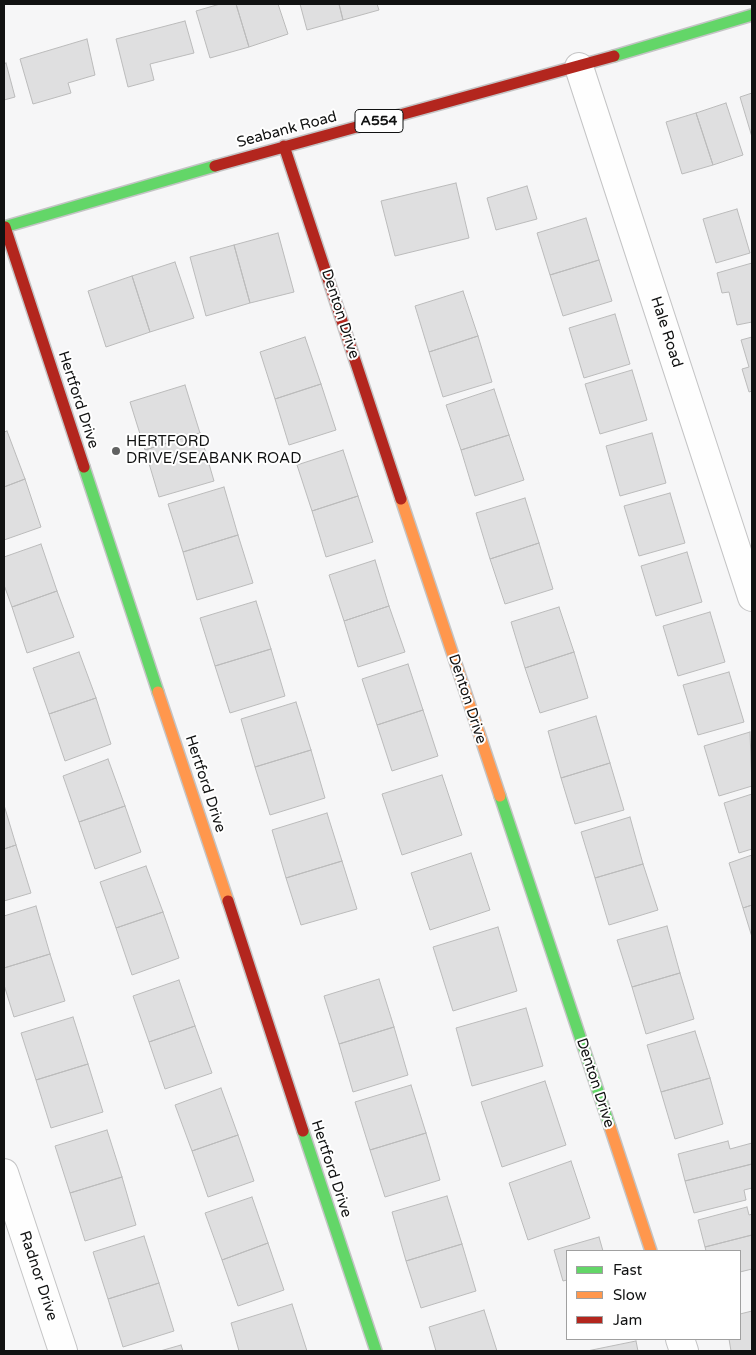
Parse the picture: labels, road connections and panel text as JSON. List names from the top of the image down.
{
  "streets": {
    "street": [
      "A554",
      "Seabank Road",
      "Denton Drive",
      "Hale Road",
      "Hertford Drive",
      "Radnor Drive"
    ]
  },
  "crossings": [
    ["Seabank Road", "Denton Drive"],
    ["Seabank Road", "Hale Road"],
    ["Seabank Road", "Hertford Drive"]
  ],
  "places": ["HERTFORD DRIVE/SEABANK ROAD"],
  "legend": ["Fast", "Slow", "Jam"]
}
